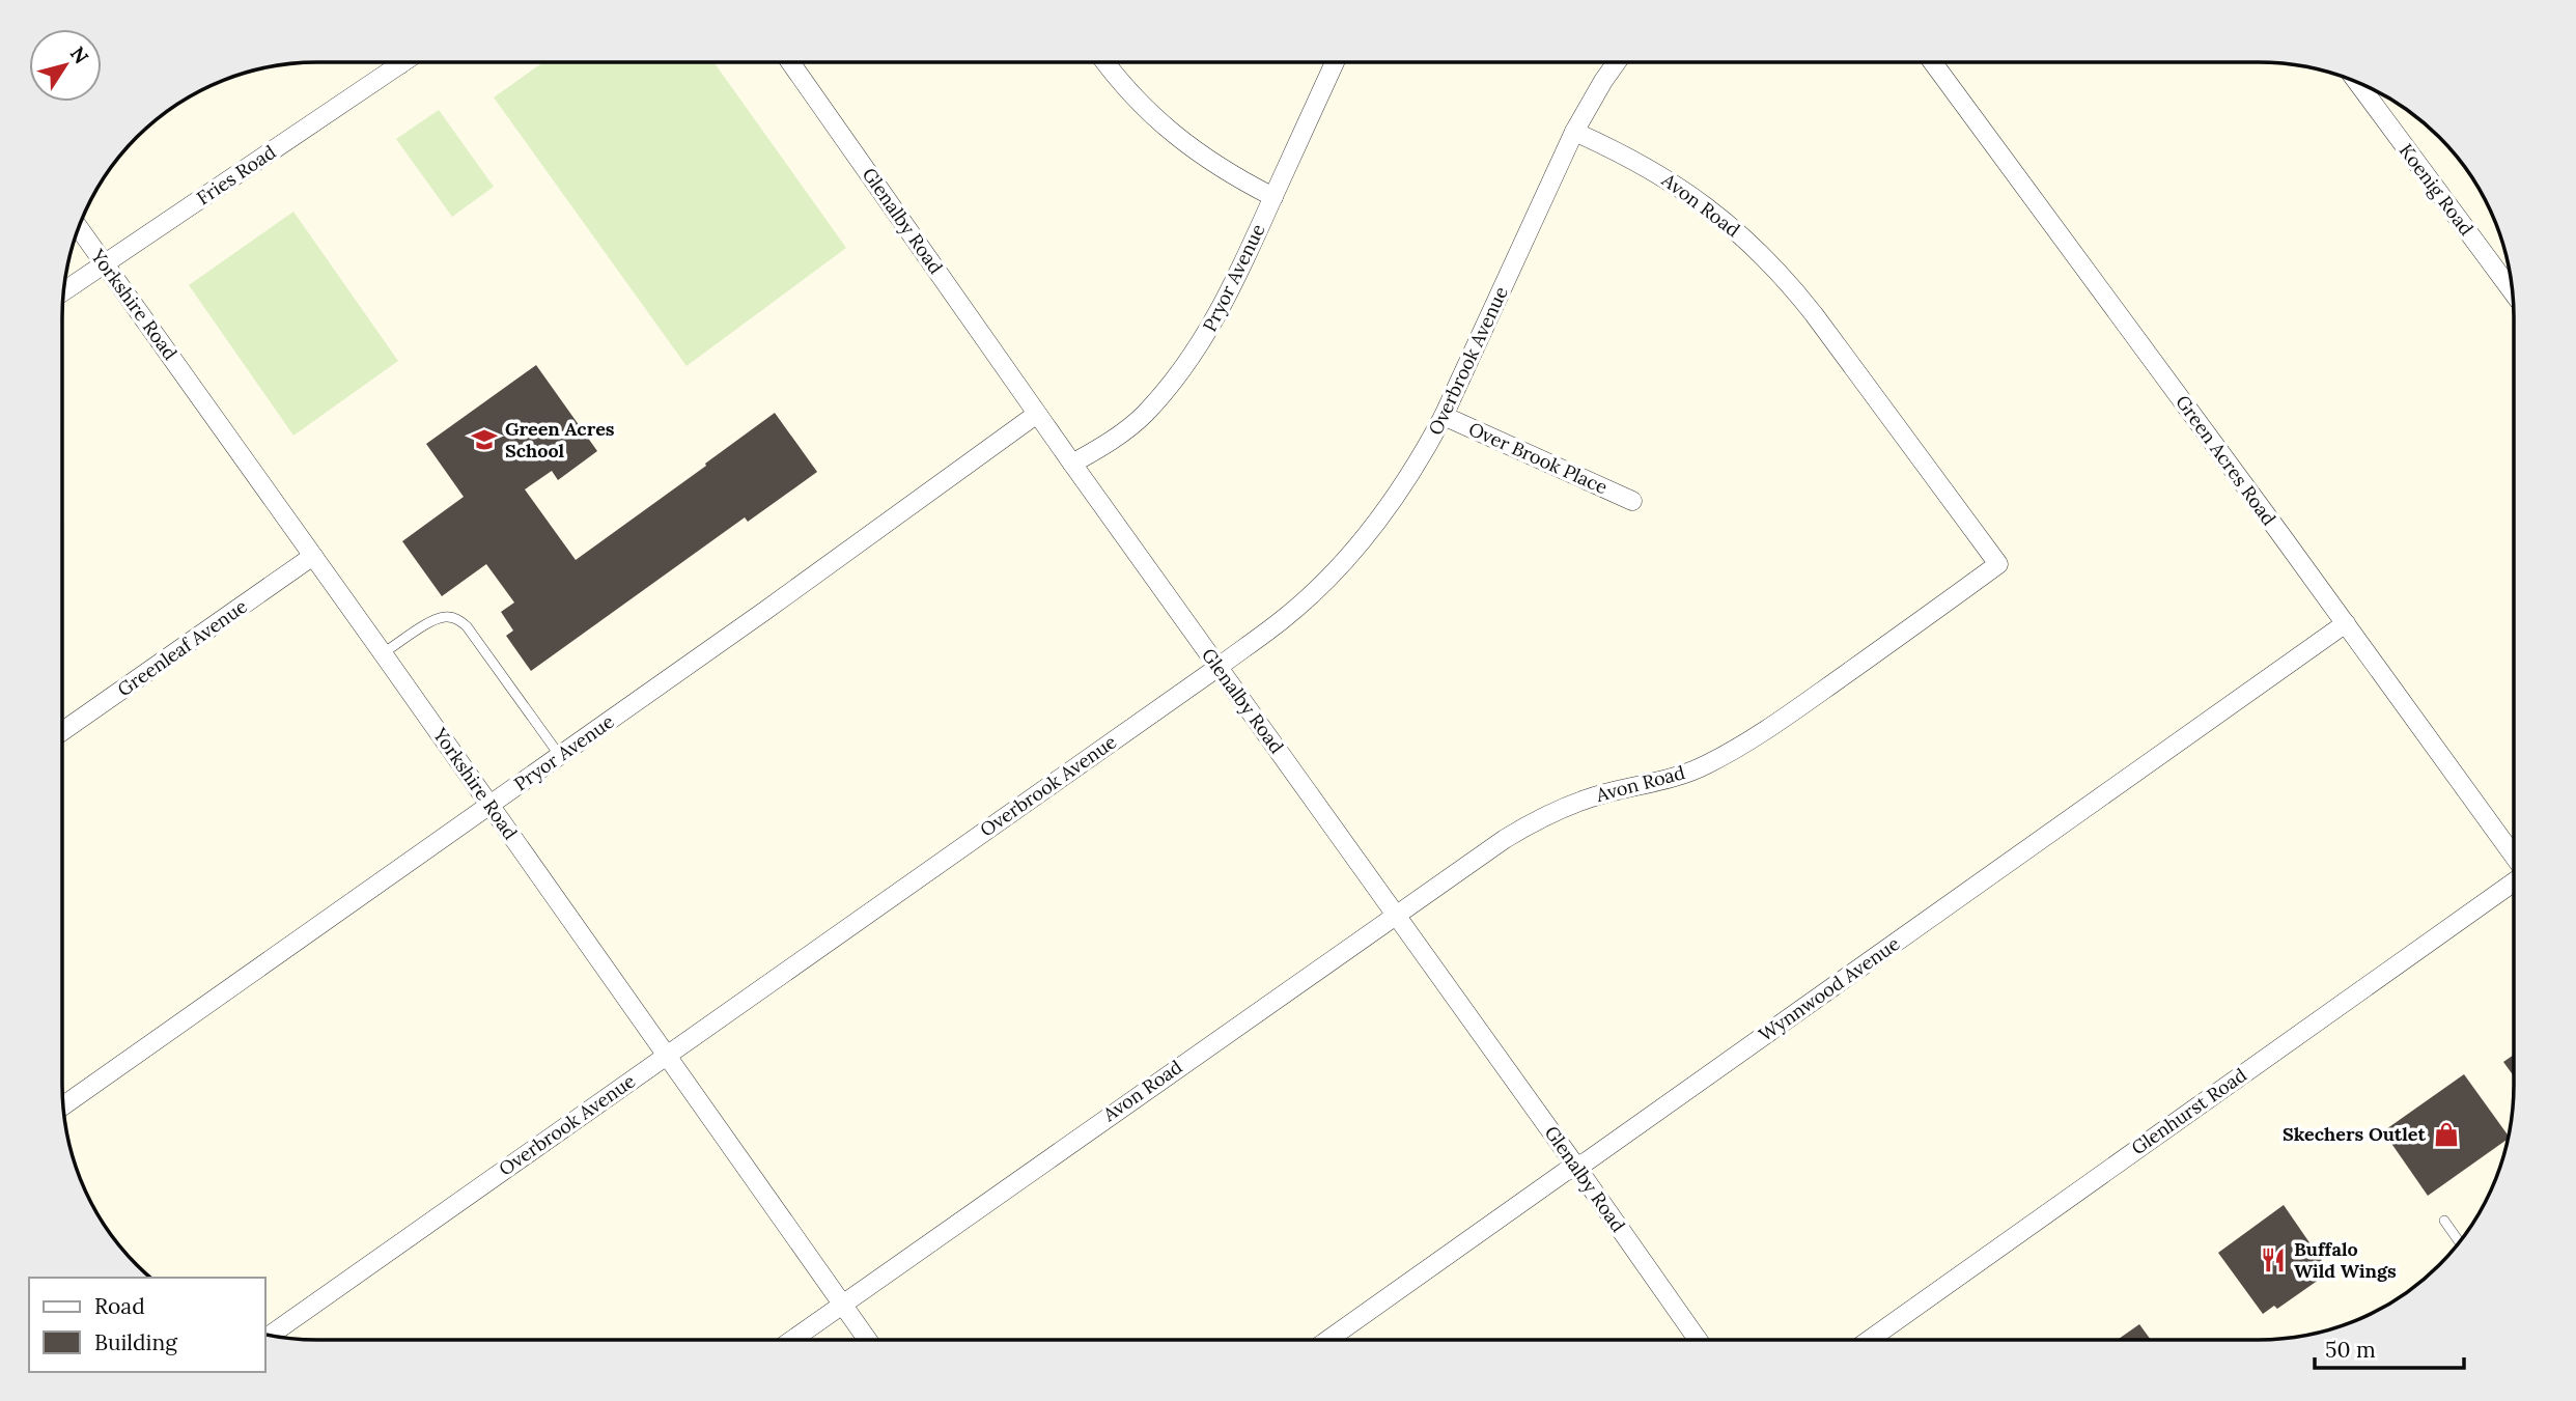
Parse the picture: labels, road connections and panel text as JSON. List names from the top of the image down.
{
  "streets": {
    "street": [
      "Fries Road",
      "Koenig Road",
      "Avon Road",
      "Glenalby Road",
      "Pryor Avenue",
      "Yorkshire Road",
      "Overbrook Avenue",
      "Over Brook Place",
      "Green Acres Road",
      "Greenleaf Avenue",
      "Wynnwood Avenue",
      "Glenhurst Road"
    ]
  },
  "crossings": [
    ["Fries Road", "Yorkshire Road"],
    ["Avon Road", "Glenalby Road"],
    ["Avon Road", "Yorkshire Road"],
    ["Avon Road", "Overbrook Avenue"],
    ["Glenalby Road", "Pryor Avenue"],
    ["Glenalby Road", "Overbrook Avenue"],
    ["Glenalby Road", "Wynnwood Avenue"],
    ["Pryor Avenue", "Yorkshire Road"],
    ["Yorkshire Road", "Overbrook Avenue"],
    ["Yorkshire Road", "Greenleaf Avenue"],
    ["Overbrook Avenue", "Over Brook Place"],
    ["Green Acres Road", "Wynnwood Avenue"]
  ],
  "places": {
    "school or university": ["Green Acres School"],
    "shop": ["Skechers Outlet"],
    "restaurant": ["Buffalo Wild Wings"]
  },
  "legend": ["Road", "Building"],
  "scale_bar": "50 m",
  "north": "top right"
}
